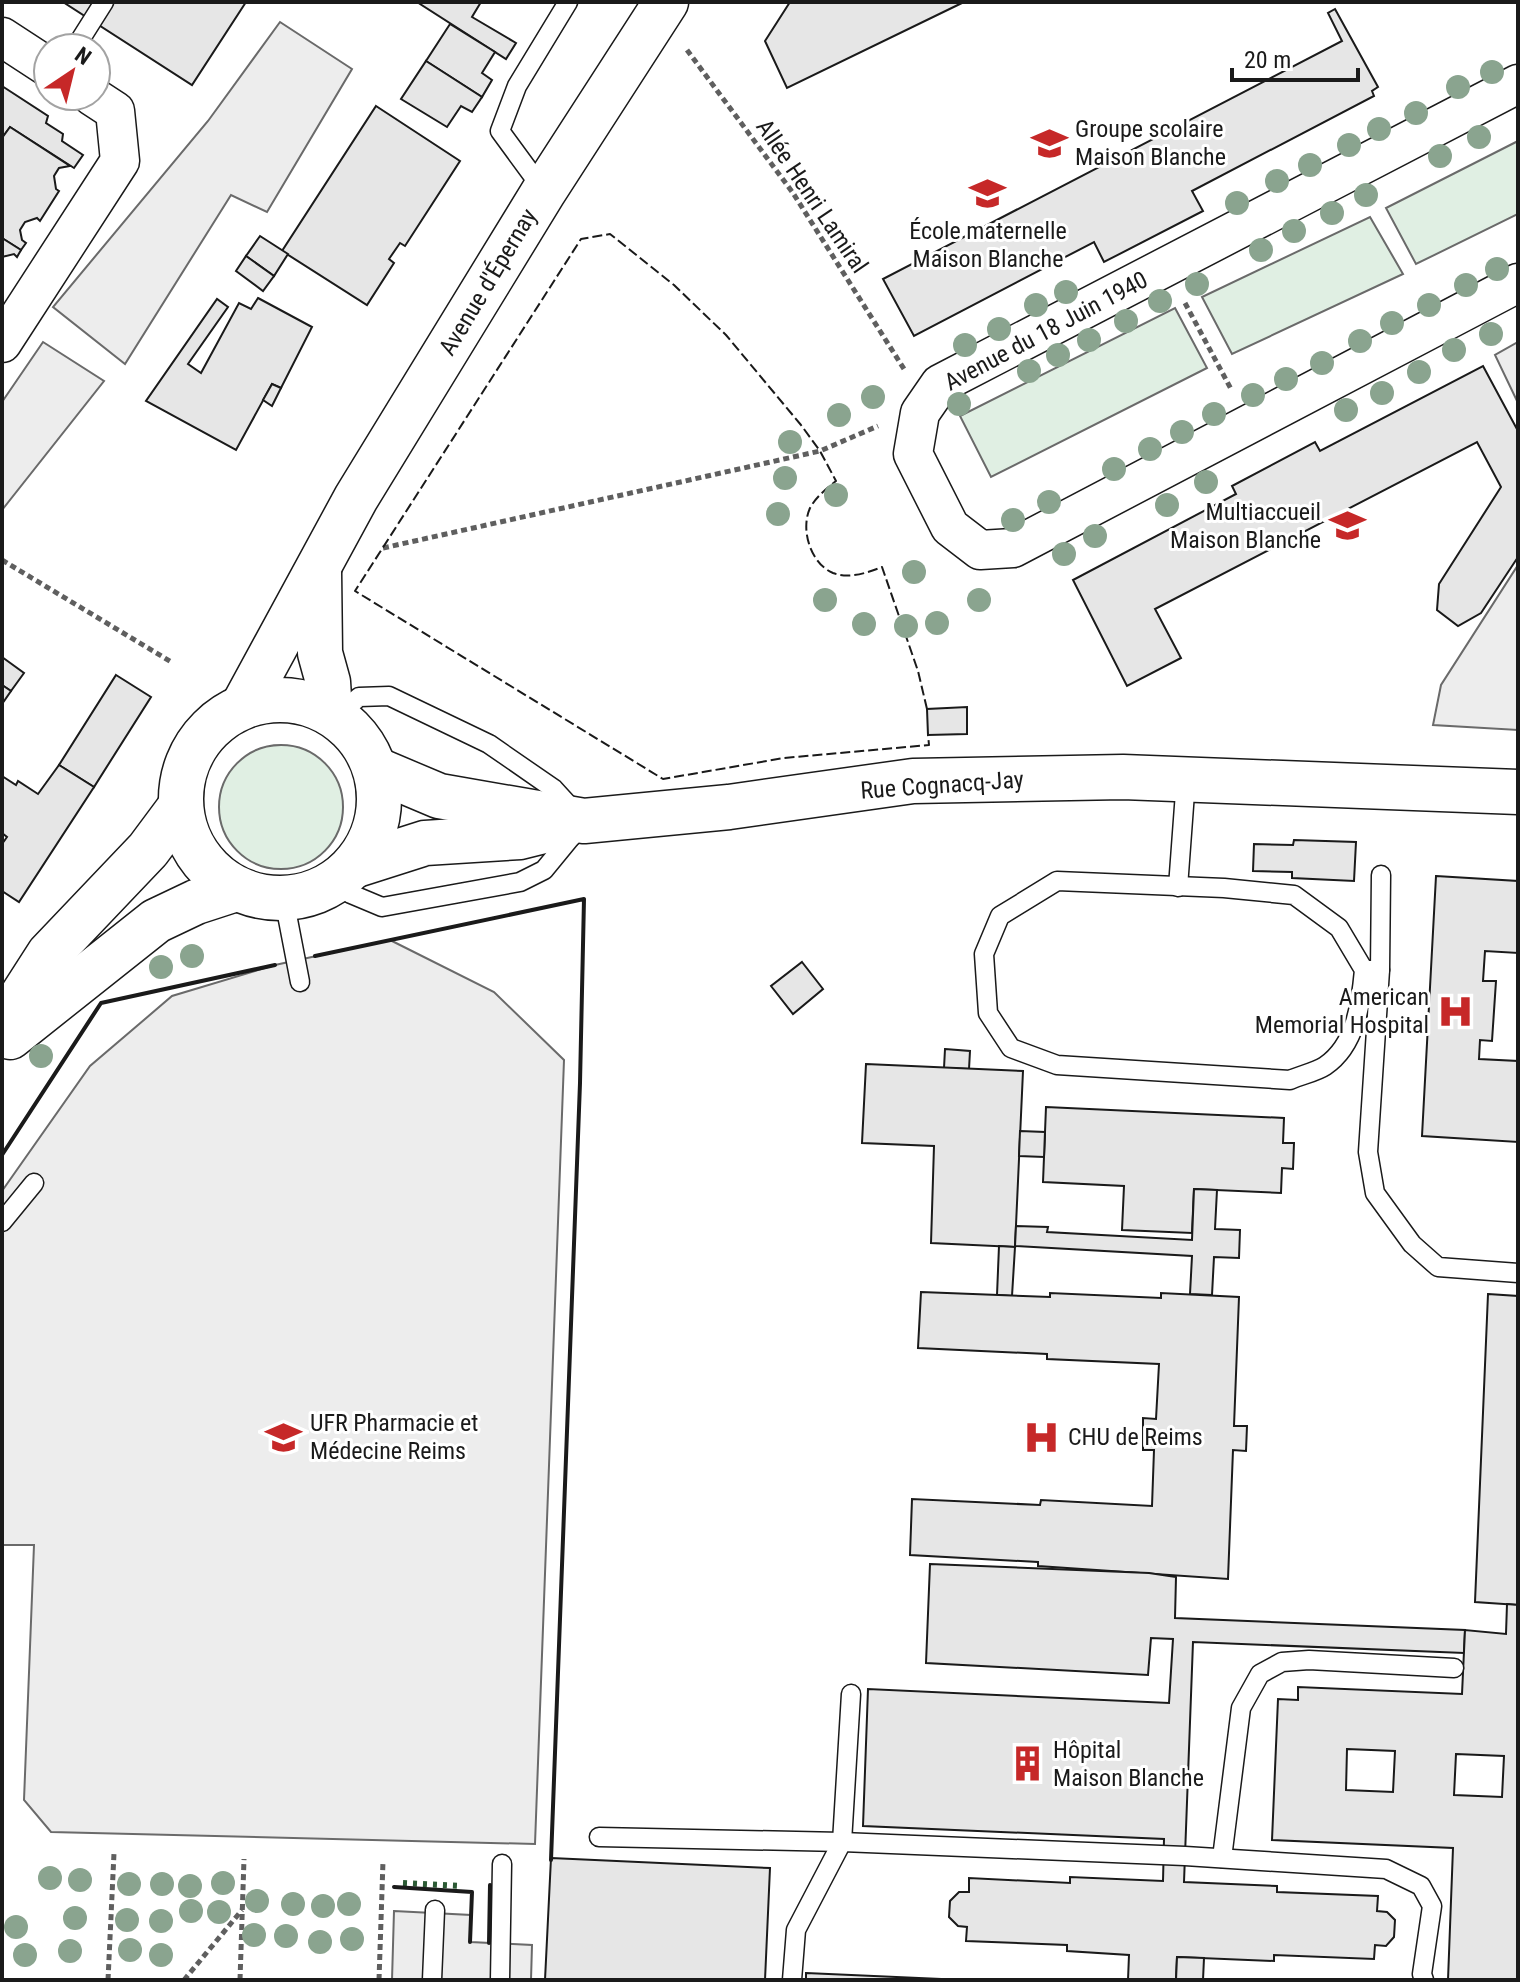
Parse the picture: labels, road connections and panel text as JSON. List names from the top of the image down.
{
  "streets": {
    "main road": ["Avenue d'Épernay", "Rue Cognacq-Jay"],
    "street": ["Avenue du 18 Juin 1940"],
    "path": ["Allée Henri Lamiral"]
  },
  "crossings": [
    ["Allée Henri Lamiral", "Avenue d'Épernay"],
    ["Allée Henri Lamiral", "Avenue du 18 Juin 1940"],
    ["Avenue d'Épernay", "Rue Cognacq-Jay"]
  ],
  "places": {
    "school or university": [
      "Groupe scolaire Maison Blanche",
      "École maternelle Maison Blanche",
      "Multiaccueil Maison Blanche",
      "UFR Pharmacie et Médecine Reims"
    ],
    "hospital": ["American Memorial Hospital", "CHU de Reims"],
    "building": ["Hôpital Maison Blanche"]
  },
  "scale_bar": "20 m",
  "north": "top right"
}
